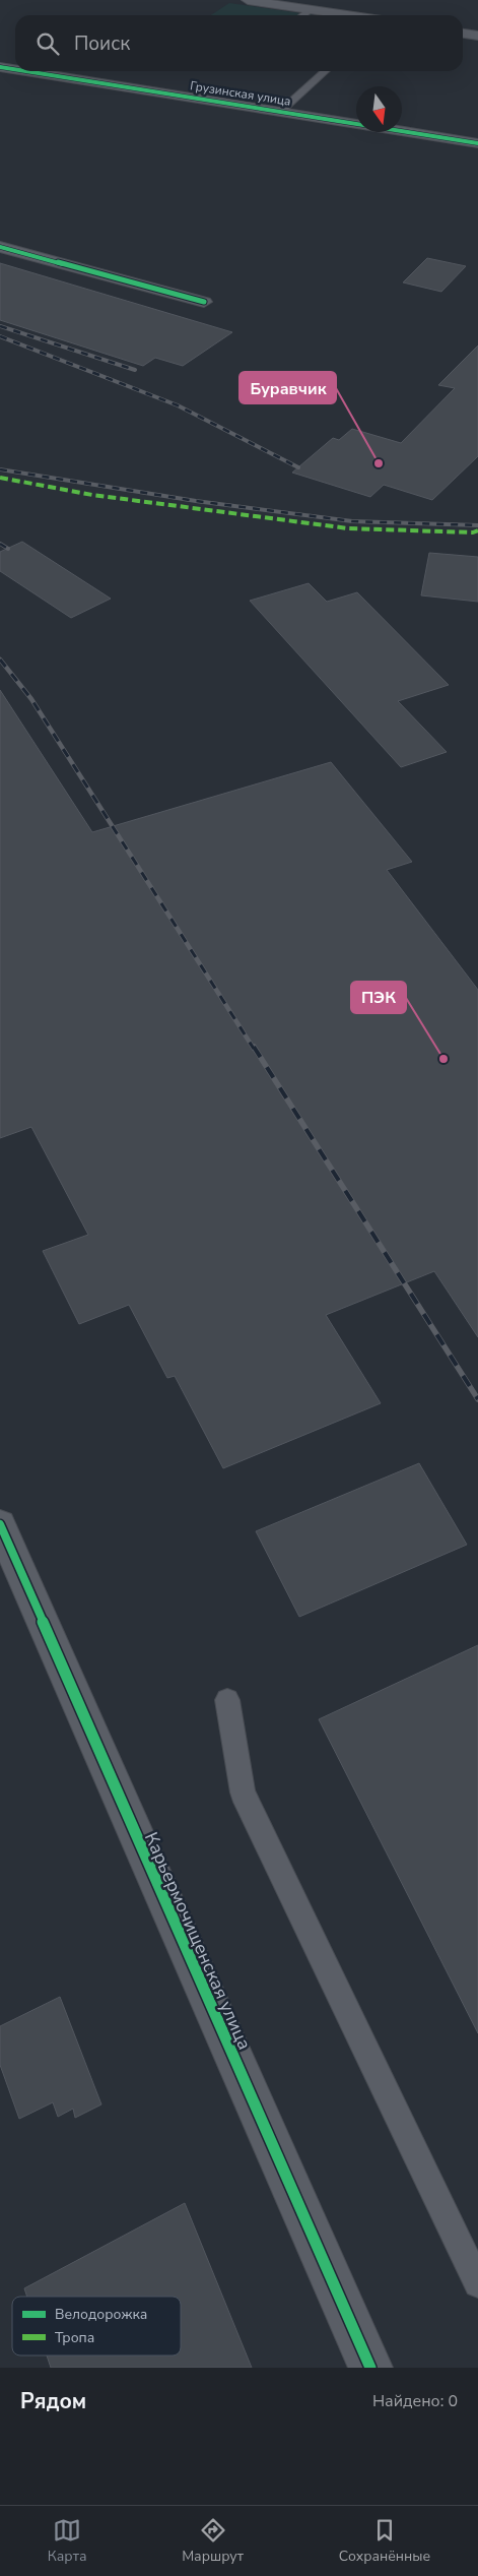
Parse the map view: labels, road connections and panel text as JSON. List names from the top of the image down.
{
  "streets": {
    "street": ["Грузинская улица", "Карьермочищенская улица"]
  },
  "places": ["Буравчик", "ПЭК"],
  "legend": ["Велодорожка", "Тропа"],
  "north": "bottom",
  "page": {
    "search": "Поиск",
    "heading": ["Рядом", "Найдено: 0"],
    "nav": ["Карта", "Маршрут", "Сохранённые"]
  }
}
